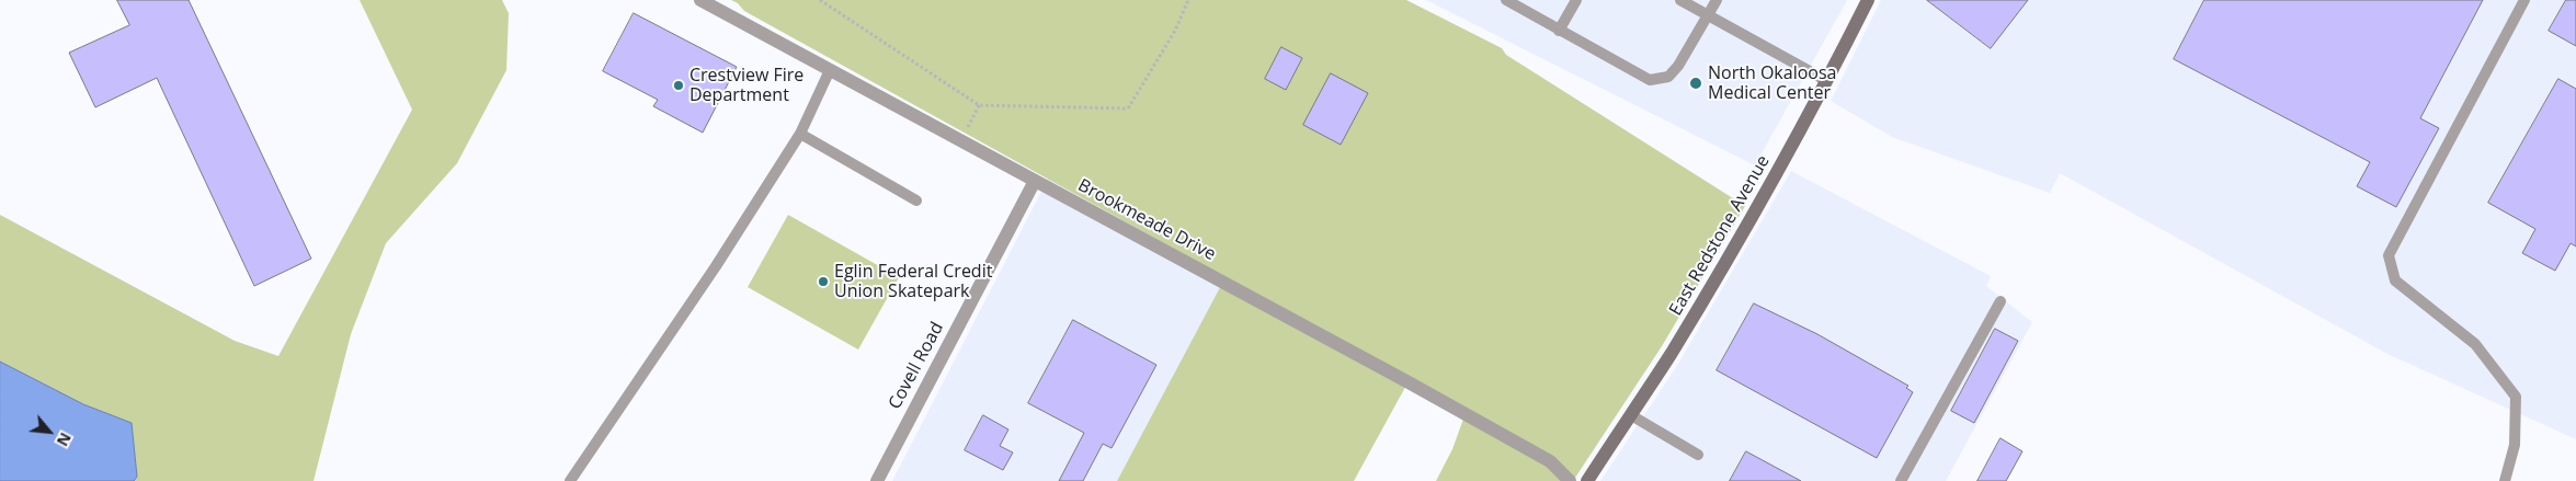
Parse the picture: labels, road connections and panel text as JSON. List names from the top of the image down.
{
  "streets": {
    "street": ["Brookmeade Drive", "East Redstone Avenue", "Covell Road"]
  },
  "crossings": [
    ["Brookmeade Drive", "Covell Road"]
  ],
  "places": ["North Okaloosa Medical Center", "Crestview Fire Department", "Eglin Federal Credit Union Skatepark"],
  "north": "bottom right"
}
